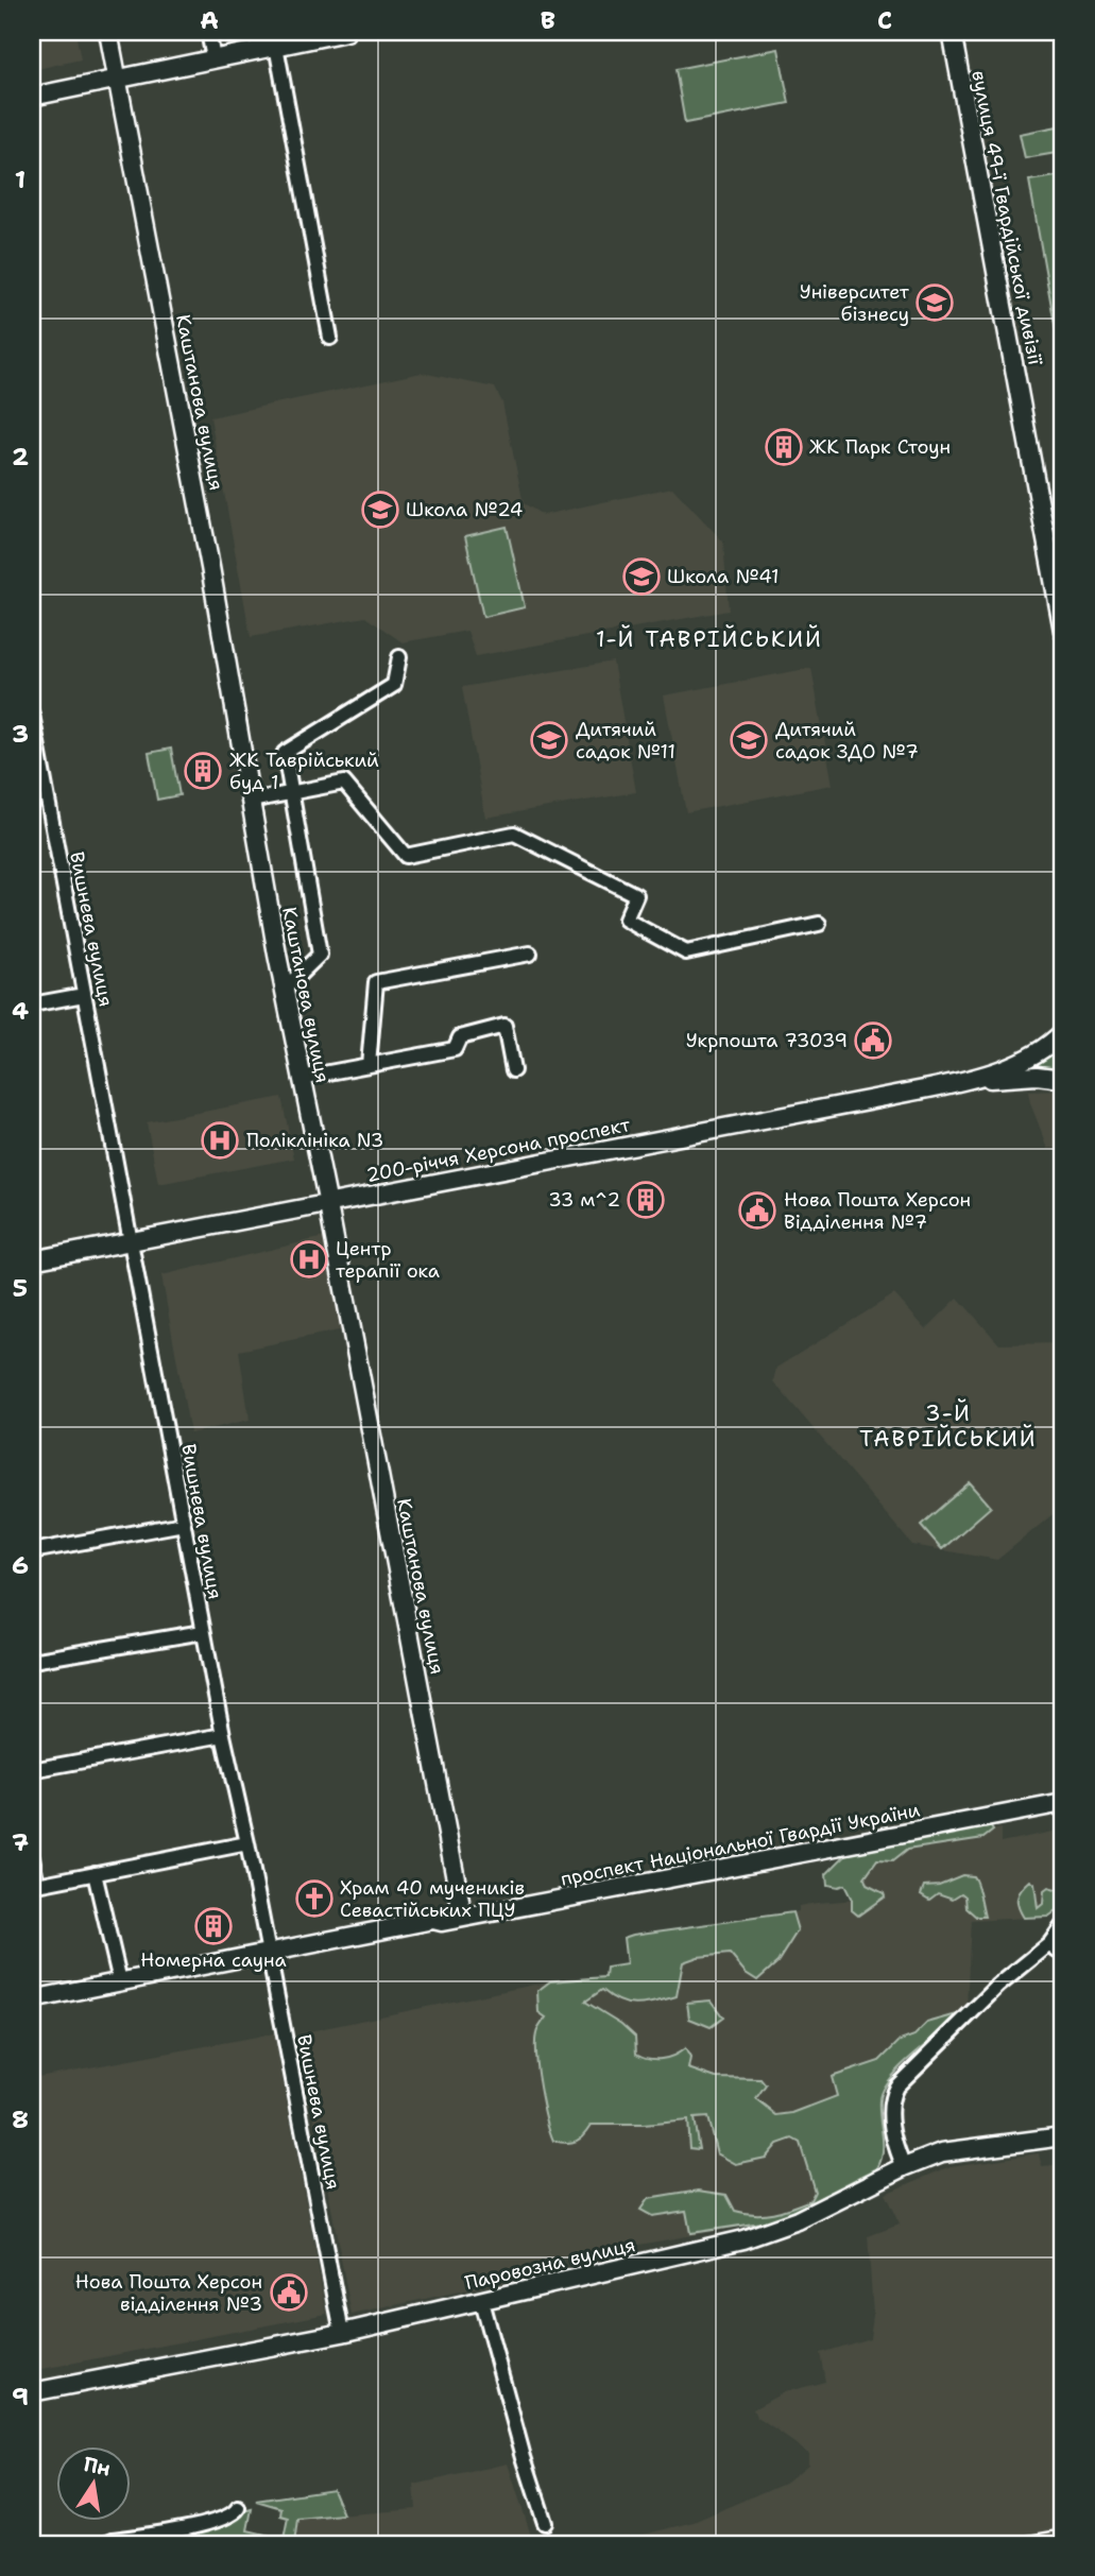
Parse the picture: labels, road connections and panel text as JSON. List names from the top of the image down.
{
  "streets": {
    "street": [
      "вулиця 49-ї Гвардійської дивізії",
      "Каштанова вулиця",
      "Вишнева вулиця",
      "200-річчя Херсона проспект",
      "проспект Національної Гвардії України",
      "Паровозна вулиця"
    ]
  },
  "crossings": [
    ["Каштанова вулиця", "200-річчя Херсона проспект"],
    ["Каштанова вулиця", "проспект Національної Гвардії України"],
    ["Вишнева вулиця", "200-річчя Херсона проспект"],
    ["Вишнева вулиця", "проспект Національної Гвардії України"],
    ["Вишнева вулиця", "Паровозна вулиця"]
  ],
  "districts": ["1-Й ТАВРІЙСЬКИЙ", "3-Й ТАВРІЙСЬКИЙ"],
  "places": {
    "school or university": [
      "Університет бізнесу",
      "Школа №24",
      "Школа №41",
      "Дитячий садок №11",
      "Дитячий садок ЗДО №7"
    ],
    "building": [
      "ЖК Парк Стоун",
      "ЖК Таврійський буд 1",
      "33 м^2",
      "Номерна сауна"
    ],
    "public building": ["Укрпошта 73039", "Нова Пошта Херсон Відділення №7", "Нова Пошта Херсон відділення №3"],
    "hospital": ["Поліклініка N3", "Центр терапії ока"],
    "church": ["Храм 40 мучеників Севастійських ПЦУ"]
  },
  "north": "top",
  "grid": {
    "columns": ["A", "B", "C"],
    "rows": [
      "1",
      "2",
      "3",
      "4",
      "5",
      "6",
      "7",
      "8",
      "9"
    ]
  }
}
